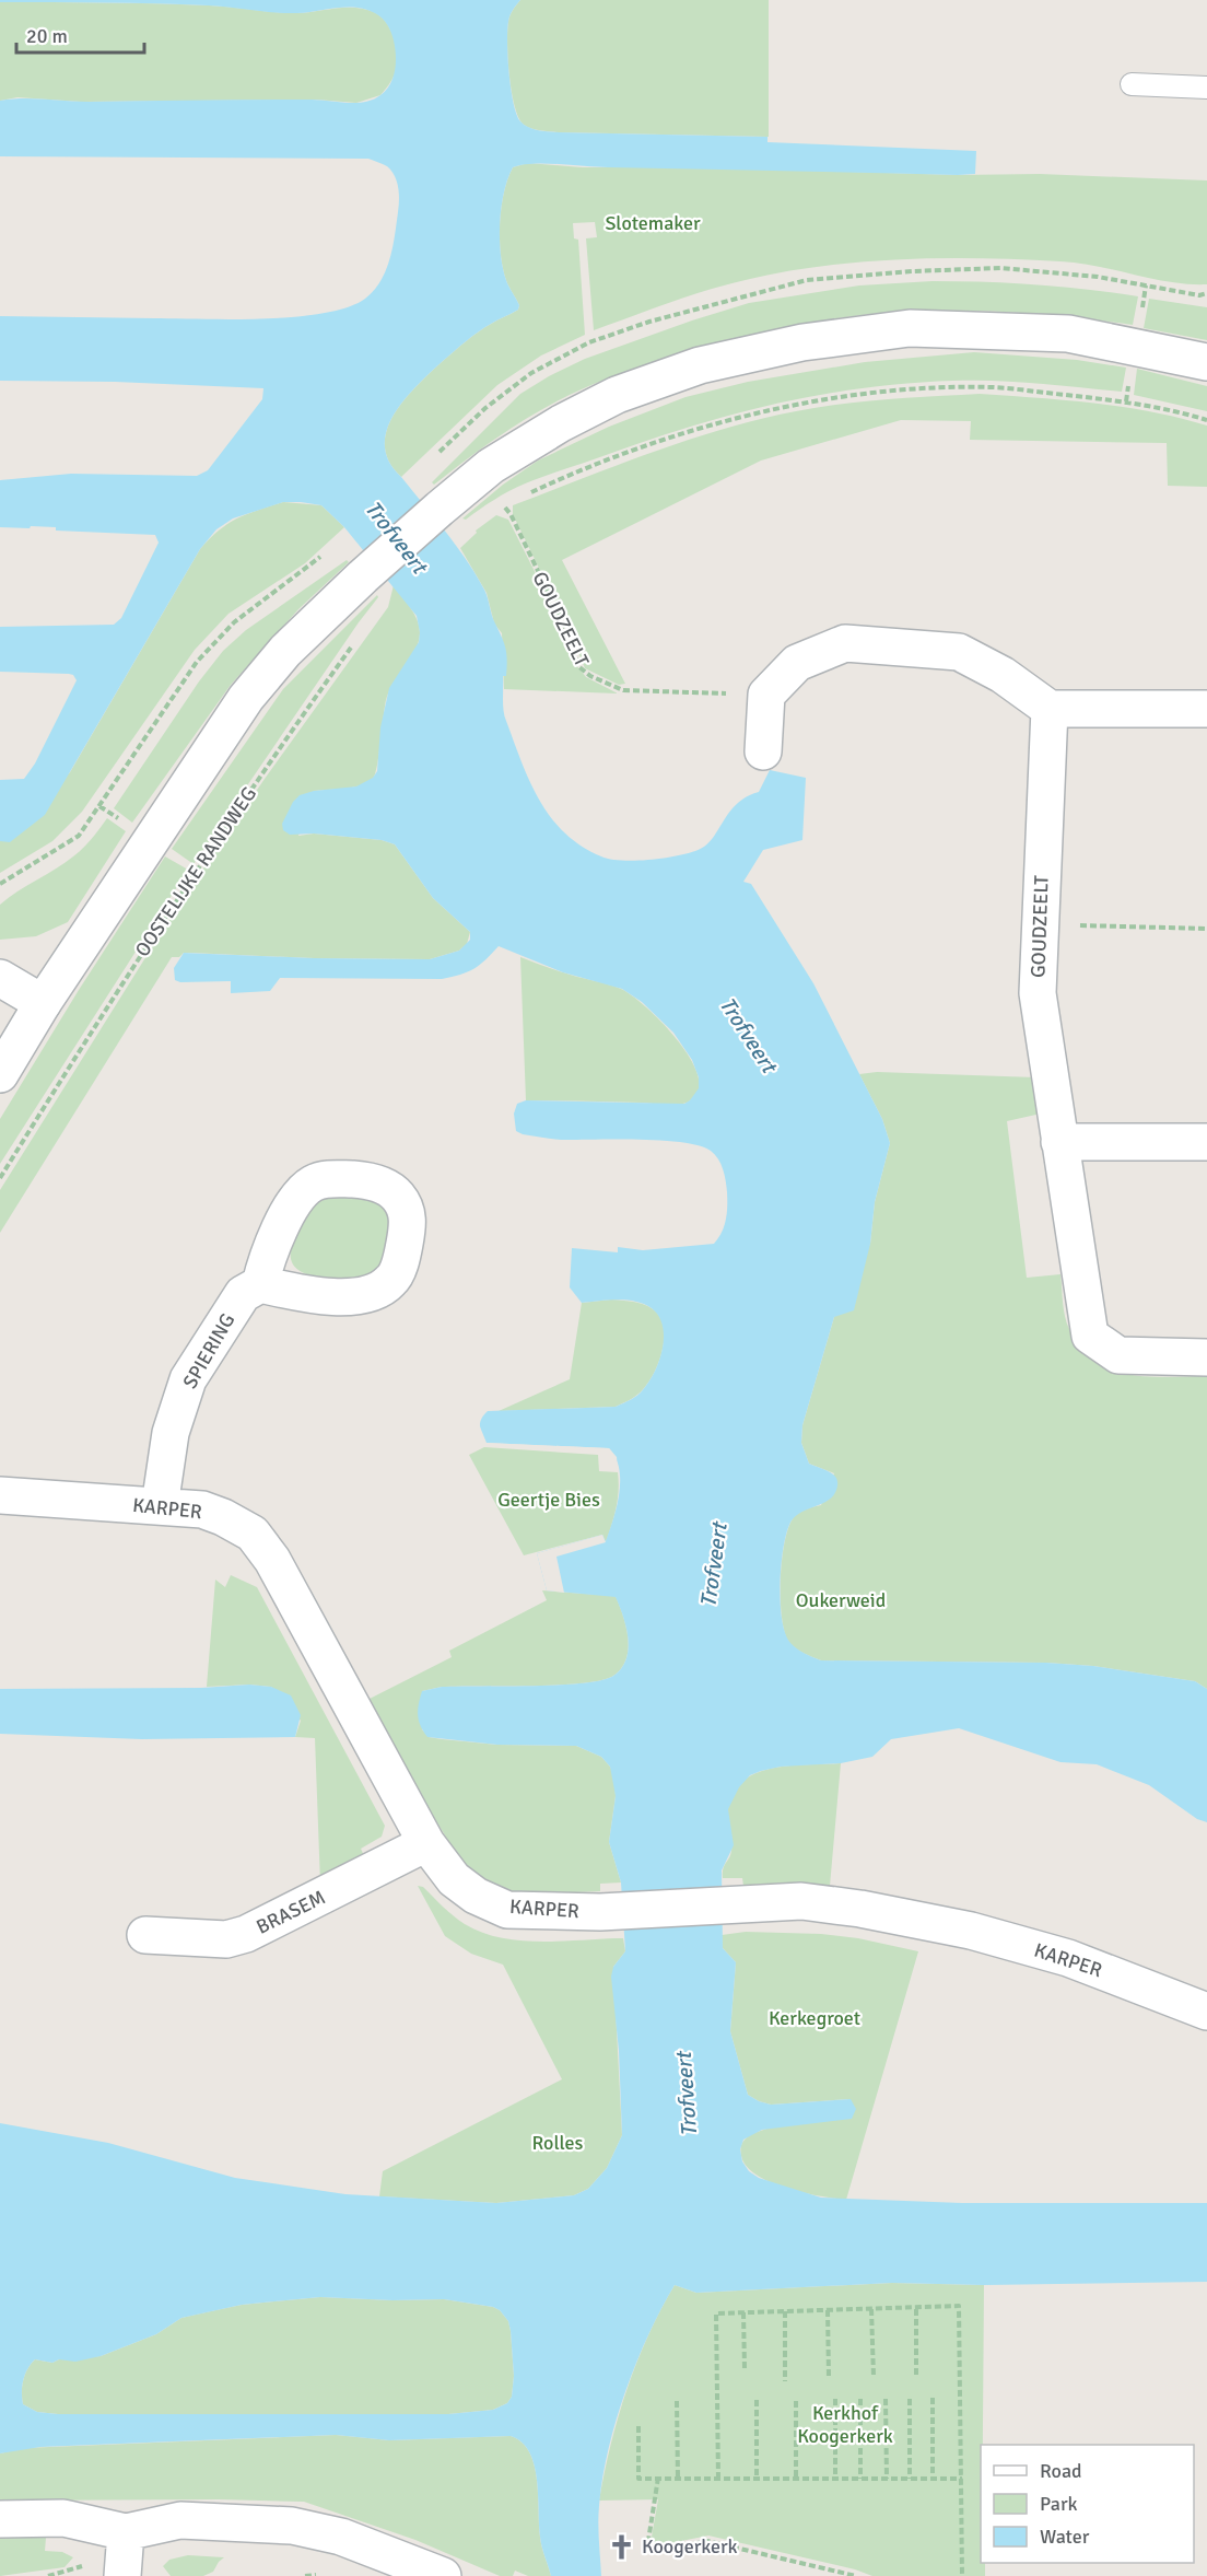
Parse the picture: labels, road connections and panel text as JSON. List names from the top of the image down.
{
  "streets": {
    "street": [
      "GOUDZEELT",
      "SPIERING",
      "KARPER",
      "BRASEM"
    ],
    "path": ["OOSTELIJKE RANDWEG"]
  },
  "crossings": [
    ["SPIERING", "KARPER"],
    ["KARPER", "BRASEM"]
  ],
  "water": ["Trofveert"],
  "parks": [
    "Slotemaker",
    "Geertje Bies",
    "Oukerweid",
    "Kerkegroet",
    "Rolles",
    "Kerkhof Koogerkerk"
  ],
  "places": {
    "church": ["Koogerkerk"]
  },
  "legend": ["Road", "Park", "Water"],
  "scale_bar": "20 m"
}
